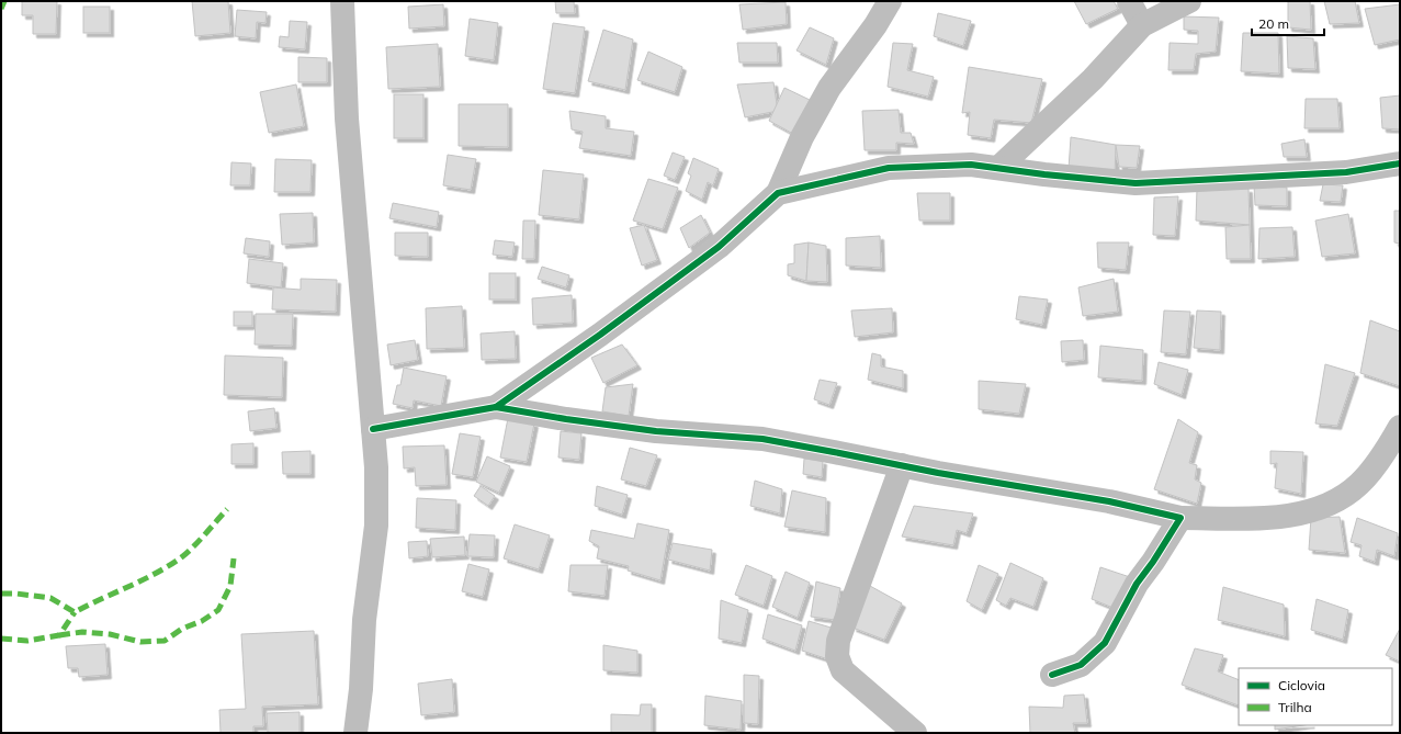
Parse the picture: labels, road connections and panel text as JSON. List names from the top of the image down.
{
  "legend": ["Ciclovia", "Trilha"],
  "scale_bar": "20 m"
}
